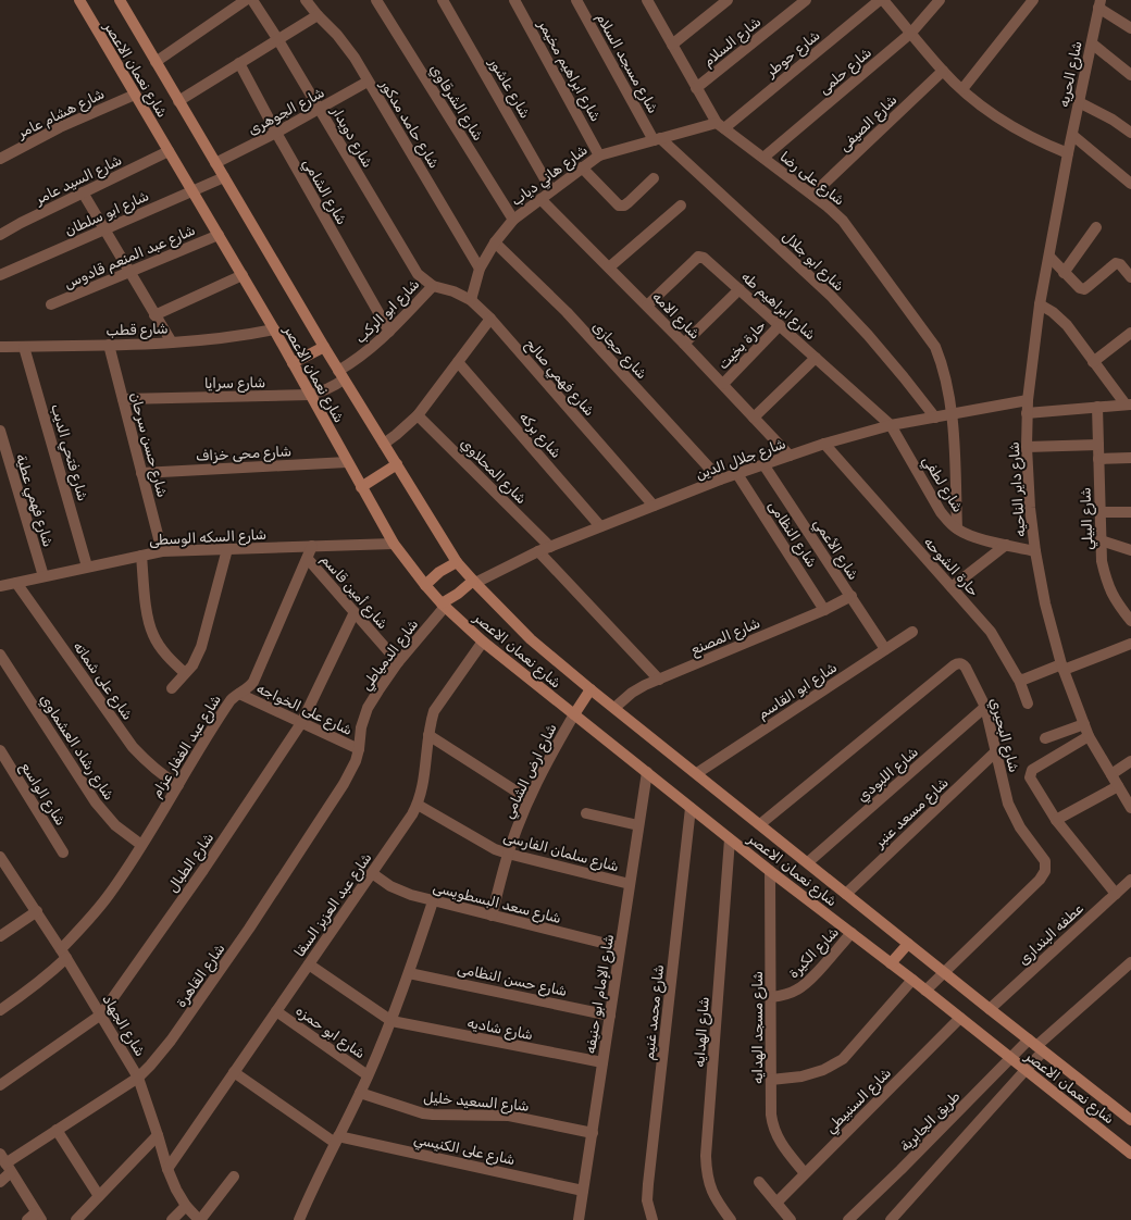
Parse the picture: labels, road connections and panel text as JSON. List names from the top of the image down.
{
  "streets": {
    "main road": ["شارع نعمان الاعصر"],
    "street": [
      "شارع السلام",
      "شارع حوطر",
      "شارع مسجد السلام",
      "شارع ابراهيم مخيمر",
      "شارع حلمى",
      "شارع الحريه",
      "شارع عاشور",
      "شارع الشرقاوي",
      "شارع الجوهرى",
      "شارع هشام عامر",
      "شارع الصيفى",
      "شارع حامد مدكور",
      "شارع دويدار",
      "شارع هاني دياب",
      "شارع على رضا",
      "شارع السيد عامر",
      "شارع الشامي",
      "شارع ابو سلطان",
      "شارع عبد المنعم قادوس",
      "شارع ابو جلال",
      "شارع ابراهيم طه",
      "شارع ابو الركب",
      "شارع الامه",
      "شارع قطب",
      "حارة بخيت",
      "شارع حجازى",
      "شارع فهمي صالح",
      "شارع سرايا",
      "شارع بركه",
      "شارع حسن سرحان",
      "شارع فتحي الديب",
      "شارع محى خزاف",
      "شارع جلال الدين",
      "شارع المحلاوي",
      "شارع لطفي",
      "شارع داير الناحيه",
      "شارع فهمي عطية",
      "شارع البيلي",
      "شارع النظامى",
      "شارع السكه الوسطى",
      "شارع الأعمي",
      "حارة الشوحه",
      "شارع أمين قاسم",
      "شارع المصنع",
      "شارع الدمياطي",
      "شارع على شماته",
      "شارع ابو القاسم",
      "شارع على الخواجه",
      "شارع البحيري",
      "شارع عبد الغفار عزام",
      "شارع رشاد العشماوي",
      "شارع ارض الشامي",
      "شارع اللبودي",
      "شارع الواسع",
      "شارع مسعد عنبر",
      "شارع سلمان الفارسى",
      "شارع الطبال",
      "شارع سعد البسطويسى",
      "شارع عبد العزيز السقا",
      "عطفه البندارى",
      "شارع الكيرة",
      "شارع القاهرة",
      "شارع حسن النظامى",
      "شارع الإمام ابو حنيفه",
      "شارع محمد غنيم",
      "شارع الجهاد",
      "شارع مسجد الهدايه",
      "شارع شاديه",
      "شارع ابو حمزه",
      "شارع الهدايه",
      "شارع السنبيطي",
      "شارع السعيد خليل",
      "طريق الجابرية",
      "شارع على الكنيسي"
    ]
  },
  "crossings": [
    ["شارع السلام", "شارع على رضا"],
    ["شارع حوطر", "شارع هاني دياب"],
    ["شارع حوطر", "شارع على رضا"],
    ["شارع مسجد السلام", "شارع هاني دياب"],
    ["شارع مسجد السلام", "شارع ابو جلال"],
    ["شارع نعمان الاعصر", "شارع الجوهرى"],
    ["شارع نعمان الاعصر", "شارع هشام عامر"],
    ["شارع نعمان الاعصر", "شارع السيد عامر"],
    ["شارع نعمان الاعصر", "شارع ابو سلطان"],
    ["شارع نعمان الاعصر", "شارع عبد المنعم قادوس"],
    ["شارع نعمان الاعصر", "شارع ابو الركب"],
    ["شارع نعمان الاعصر", "شارع قطب"],
    ["شارع نعمان الاعصر", "شارع سرايا"],
    ["شارع نعمان الاعصر", "شارع محى خزاف"],
    ["شارع نعمان الاعصر", "شارع جلال الدين"],
    ["شارع نعمان الاعصر", "شارع السكه الوسطى"],
    ["شارع نعمان الاعصر", "شارع المصنع"],
    ["شارع نعمان الاعصر", "شارع الدمياطي"],
    ["شارع نعمان الاعصر", "شارع ابو القاسم"],
    ["شارع نعمان الاعصر", "شارع البحيري"],
    ["شارع نعمان الاعصر", "شارع ارض الشامي"],
    ["شارع نعمان الاعصر", "شارع اللبودي"],
    ["شارع نعمان الاعصر", "شارع مسعد عنبر"],
    ["شارع نعمان الاعصر", "شارع عبد العزيز السقا"],
    ["شارع نعمان الاعصر", "عطفه البندارى"],
    ["شارع نعمان الاعصر", "شارع الكيرة"],
    ["شارع نعمان الاعصر", "شارع الإمام ابو حنيفه"],
    ["شارع نعمان الاعصر", "شارع محمد غنيم"],
    ["شارع نعمان الاعصر", "شارع مسجد الهدايه"],
    ["شارع نعمان الاعصر", "شارع الهدايه"],
    ["شارع نعمان الاعصر", "شارع السنبيطي"],
    ["شارع نعمان الاعصر", "طريق الجابرية"],
    ["شارع ابراهيم مخيمر", "شارع هاني دياب"],
    ["شارع حلمى", "شارع على رضا"],
    ["شارع الحريه", "شارع داير الناحيه"],
    ["شارع عاشور", "شارع هاني دياب"],
    ["شارع الشرقاوي", "شارع هاني دياب"],
    ["شارع الجوهرى", "شارع حامد مدكور"],
    ["شارع الجوهرى", "شارع دويدار"],
    ["شارع الجوهرى", "شارع الشامي"],
    ["شارع الصيفى", "شارع على رضا"],
    ["شارع حامد مدكور", "شارع هاني دياب"],
    ["شارع دويدار", "شارع ابو الركب"],
    ["شارع دويدار", "شارع فهمي صالح"],
    ["شارع هاني دياب", "شارع على رضا"],
    ["شارع هاني دياب", "شارع ابو جلال"],
    ["شارع هاني دياب", "شارع الامه"],
    ["شارع هاني دياب", "شارع حجازى"],
    ["شارع هاني دياب", "شارع فهمي صالح"],
    ["شارع على رضا", "شارع جلال الدين"],
    ["شارع على رضا", "شارع لطفي"],
    ["شارع الشامي", "شارع ابو الركب"],
    ["شارع ابو جلال", "شارع جلال الدين"],
    ["شارع ابراهيم طه", "شارع الامه"],
    ["شارع ابراهيم طه", "حارة بخيت"],
    ["شارع ابراهيم طه", "شارع جلال الدين"],
    ["شارع ابراهيم طه", "شارع لطفي"],
    ["شارع ابو الركب", "شارع فهمي صالح"],
    ["شارع ابو الركب", "شارع سرايا"],
    ["شارع الامه", "حارة بخيت"],
    ["شارع الامه", "شارع جلال الدين"],
    ["شارع قطب", "شارع حسن سرحان"],
    ["شارع قطب", "شارع فتحي الديب"],
    ["شارع حجازى", "شارع جلال الدين"],
    ["شارع فهمي صالح", "شارع جلال الدين"],
    ["شارع سرايا", "شارع حسن سرحان"],
    ["شارع بركه", "شارع جلال الدين"],
    ["شارع حسن سرحان", "شارع محى خزاف"],
    ["شارع حسن سرحان", "شارع السكه الوسطى"],
    ["شارع فتحي الديب", "شارع السكه الوسطى"],
    ["شارع جلال الدين", "شارع المحلاوي"],
    ["شارع جلال الدين", "شارع لطفي"],
    ["شارع جلال الدين", "شارع داير الناحيه"],
    ["شارع جلال الدين", "شارع النظامى"],
    ["شارع جلال الدين", "شارع الأعمي"],
    ["شارع جلال الدين", "حارة الشوحه"],
    ["شارع لطفي", "شارع داير الناحيه"],
    ["شارع فهمي عطية", "شارع السكه الوسطى"],
    ["شارع النظامى", "شارع المصنع"],
    ["شارع السكه الوسطى", "شارع على شماته"],
    ["شارع السكه الوسطى", "شارع عبد الغفار عزام"],
    ["شارع الأعمي", "شارع المصنع"],
    ["شارع الأعمي", "شارع ابو القاسم"],
    ["شارع أمين قاسم", "شارع الدمياطي"],
    ["شارع أمين قاسم", "شارع عبد الغفار عزام"],
    ["شارع أمين قاسم", "شارع الطبال"],
    ["شارع الدمياطي", "شارع على الخواجه"],
    ["شارع الدمياطي", "شارع القاهرة"],
    ["شارع على شماته", "شارع عبد الغفار عزام"],
    ["شارع على الخواجه", "شارع عبد الغفار عزام"],
    ["شارع على الخواجه", "شارع الطبال"],
    ["شارع على الخواجه", "شارع القاهرة"],
    ["شارع البحيري", "شارع اللبودي"],
    ["شارع البحيري", "شارع مسعد عنبر"],
    ["شارع عبد الغفار عزام", "شارع رشاد العشماوي"],
    ["شارع عبد الغفار عزام", "شارع الجهاد"],
    ["شارع ارض الشامي", "شارع سلمان الفارسى"],
    ["شارع ارض الشامي", "شارع سعد البسطويسى"],
    ["شارع سلمان الفارسى", "شارع عبد العزيز السقا"],
    ["شارع سلمان الفارسى", "شارع الإمام ابو حنيفه"],
    ["شارع الطبال", "شارع الجهاد"],
    ["شارع سعد البسطويسى", "شارع عبد العزيز السقا"],
    ["شارع سعد البسطويسى", "شارع الإمام ابو حنيفه"],
    ["شارع عبد العزيز السقا", "شارع الجهاد"],
    ["شارع عبد العزيز السقا", "شارع ابو حمزه"],
    ["شارع الكيرة", "شارع مسجد الهدايه"],
    ["شارع القاهرة", "شارع الجهاد"],
    ["شارع حسن النظامى", "شارع الإمام ابو حنيفه"],
    ["شارع الإمام ابو حنيفه", "شارع شاديه"],
    ["شارع الإمام ابو حنيفه", "شارع السعيد خليل"],
    ["شارع الإمام ابو حنيفه", "شارع على الكنيسي"],
    ["شارع مسجد الهدايه", "شارع السنبيطي"]
  ]
}
